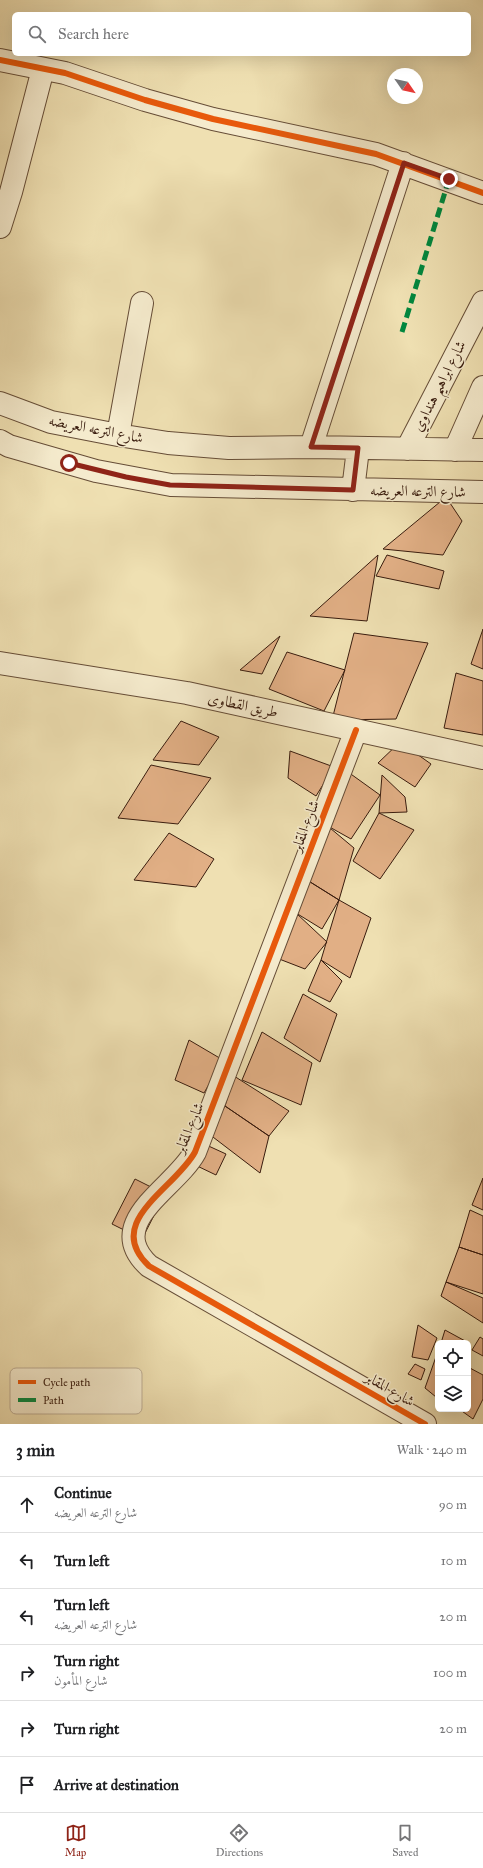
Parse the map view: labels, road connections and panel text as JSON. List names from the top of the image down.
{
  "streets": {
    "street": [
      "شارع ابراهيم هنداوي",
      "شارع الترعه العريضه",
      "طريق القطاوى",
      "شارع المقابر"
    ]
  },
  "crossings": [
    ["شارع ابراهيم هنداوي", "شارع الترعه العريضه"],
    ["طريق القطاوى", "شارع المقابر"]
  ],
  "legend": ["Cycle path", "Path"],
  "north": "bottom right",
  "page": {
    "search": "Search here",
    "heading": ["3 min", "Walk · 240 m"],
    "list": [
      ["Continue", "شارع الترعه العريضه", "90 m"],
      ["Turn left", "10 m"],
      ["Turn left", "شارع الترعه العريضه", "20 m"],
      ["Turn right", "شارع المأمون", "100 m"],
      ["Turn right", "20 m"],
      "Arrive at destination"
    ],
    "nav": ["Map", "Directions", "Saved"]
  }
}
